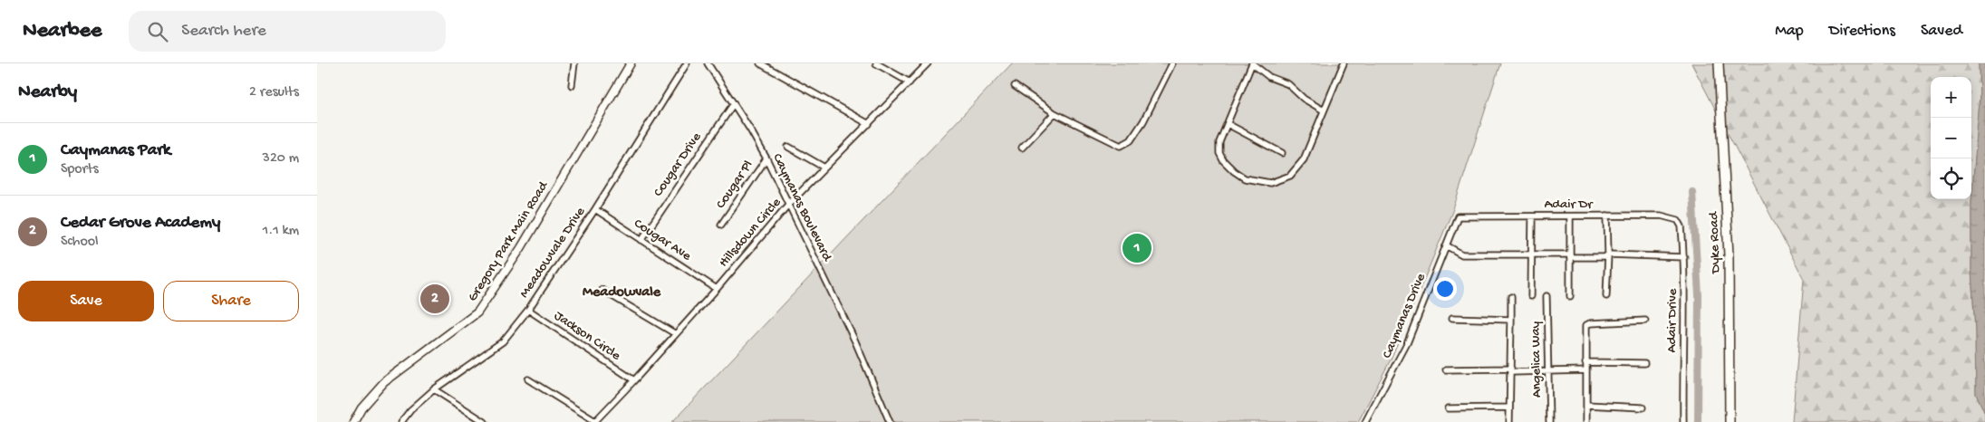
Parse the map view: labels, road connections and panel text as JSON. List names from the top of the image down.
{
  "streets": {
    "main road": ["Dyke Road"],
    "street": [
      "Cougar Drive",
      "Cougar Pl",
      "Adair Dr",
      "Caymanas Boulevard",
      "Hillsdown Circle",
      "Cougar Ave",
      "Gregory Park Main Road",
      "Meadowvale Drive",
      "Caymanas Drive",
      "Adair Drive",
      "Jackson Circle",
      "Angelica Way"
    ]
  },
  "crossings": [
    ["Cougar Drive", "Caymanas Boulevard"],
    ["Cougar Drive", "Cougar Ave"],
    ["Cougar Pl", "Caymanas Boulevard"],
    ["Adair Dr", "Caymanas Drive"],
    ["Adair Dr", "Adair Drive"],
    ["Caymanas Boulevard", "Hillsdown Circle"],
    ["Hillsdown Circle", "Cougar Ave"],
    ["Hillsdown Circle", "Jackson Circle"],
    ["Cougar Ave", "Meadowvale Drive"],
    ["Meadowvale Drive", "Jackson Circle"]
  ],
  "districts": ["Meadowvale"],
  "page": {
    "header": "Nearbee",
    "search": "Search here",
    "nav": ["Map", "Directions", "Saved"],
    "heading": ["Nearby", "2 results"],
    "map_buttons": ["+", "−"],
    "list": [
      {
        "mark": "1",
        "name": "Caymanas Park",
        "note": "Sports",
        "value": "320 m"
      },
      {
        "mark": "2",
        "name": "Cedar Grove Academy",
        "note": "School",
        "value": "1.1 km"
      }
    ],
    "pins": ["1", "2"],
    "buttons": ["Save", "Share"]
  }
}
